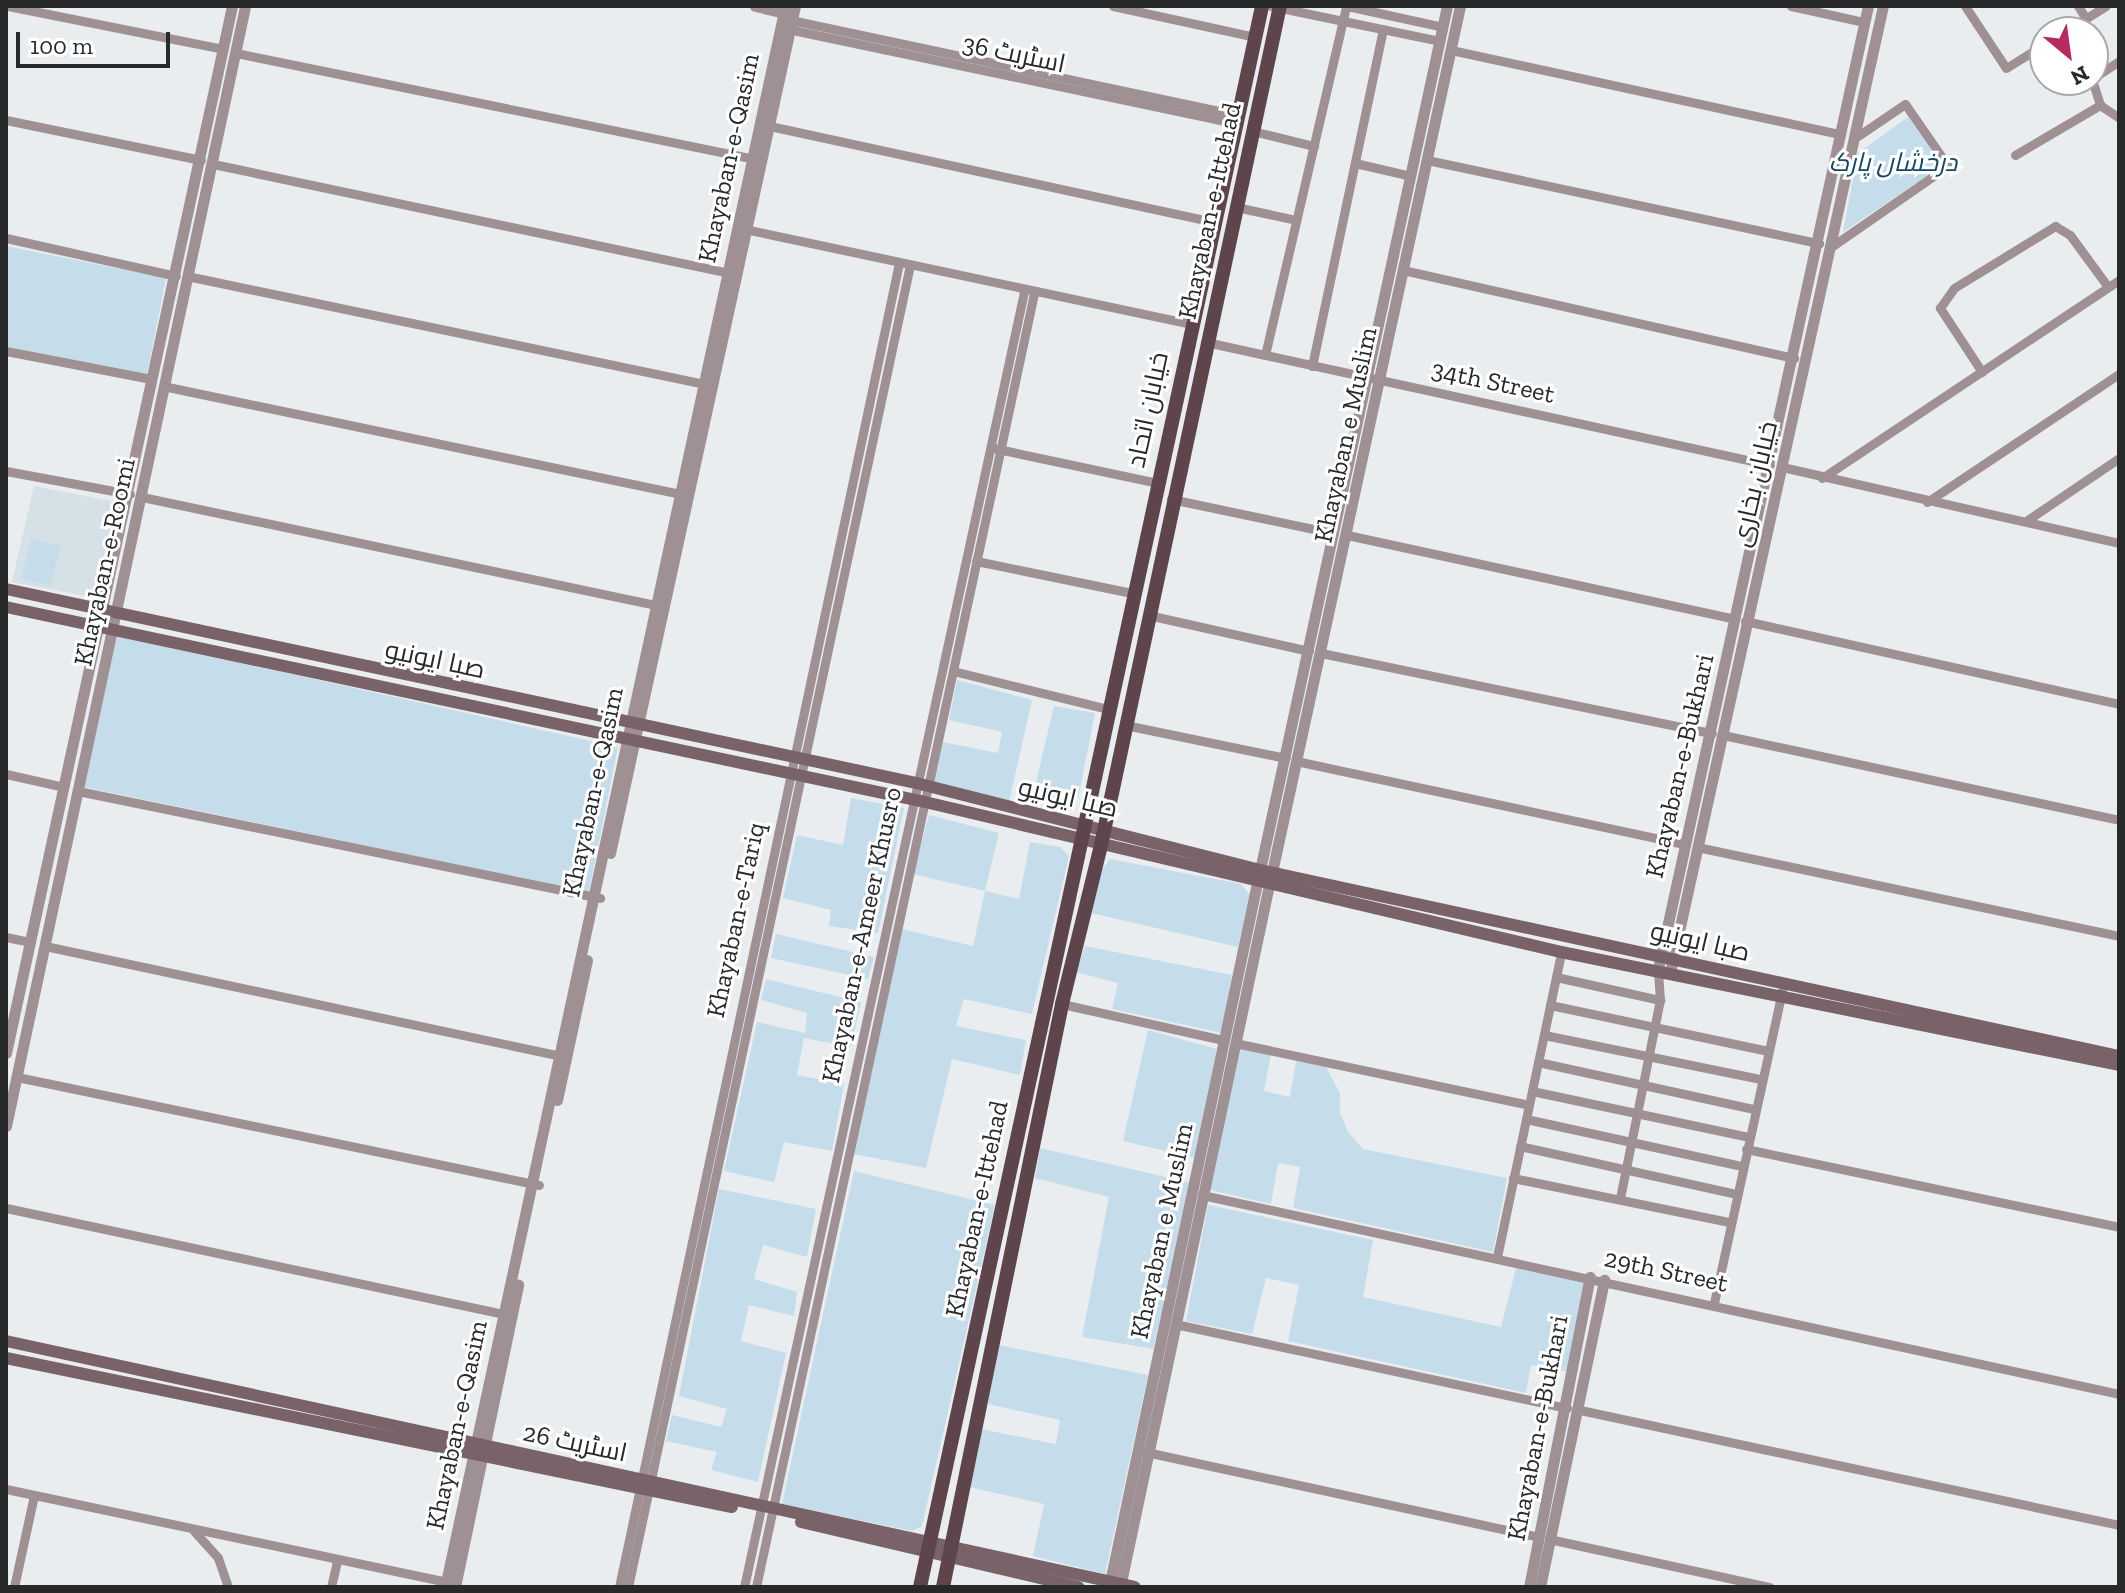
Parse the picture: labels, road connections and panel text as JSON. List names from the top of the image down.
{
  "streets": {
    "main road": [
      "Khayaban-e-Ittehad",
      "خیابان اتحاد",
      "صبا ایونیو",
      "اسٹریٹ 26"
    ],
    "street": [
      "اسٹریٹ 36",
      "Khayaban-e-Qasim",
      "34th Street",
      "Khayaban e Muslim",
      "خیابان بخاری",
      "Khayaban-e-Roomi",
      "Khayaban-e-Bukhari",
      "Khayaban-e-Tariq",
      "Khayaban-e-Ameer Khusro",
      "29th Street"
    ]
  },
  "crossings": [
    ["اسٹریٹ 36", "Khayaban-e-Qasim"],
    ["اسٹریٹ 36", "خیابان اتحاد"],
    ["Khayaban-e-Qasim", "صبا ایونیو"],
    ["Khayaban-e-Qasim", "اسٹریٹ 26"],
    ["Khayaban-e-Ittehad", "34th Street"],
    ["Khayaban-e-Ittehad", "خیابان اتحاد"],
    ["Khayaban-e-Ittehad", "صبا ایونیو"],
    ["Khayaban-e-Ittehad", "اسٹریٹ 26"],
    ["34th Street", "Khayaban e Muslim"],
    ["34th Street", "خیابان بخاری"],
    ["خیابان اتحاد", "صبا ایونیو"],
    ["Khayaban e Muslim", "صبا ایونیو"],
    ["Khayaban e Muslim", "29th Street"],
    ["Khayaban e Muslim", "اسٹریٹ 26"],
    ["خیابان بخاری", "Khayaban-e-Bukhari"],
    ["Khayaban-e-Roomi", "صبا ایونیو"],
    ["صبا ایونیو", "Khayaban-e-Bukhari"],
    ["صبا ایونیو", "Khayaban-e-Tariq"],
    ["صبا ایونیو", "Khayaban-e-Ameer Khusro"],
    ["Khayaban-e-Bukhari", "29th Street"],
    ["Khayaban-e-Tariq", "اسٹریٹ 26"],
    ["Khayaban-e-Ameer Khusro", "اسٹریٹ 26"]
  ],
  "parks": ["درخشاں پارک"],
  "scale_bar": "100 m",
  "north": "bottom right"
}
